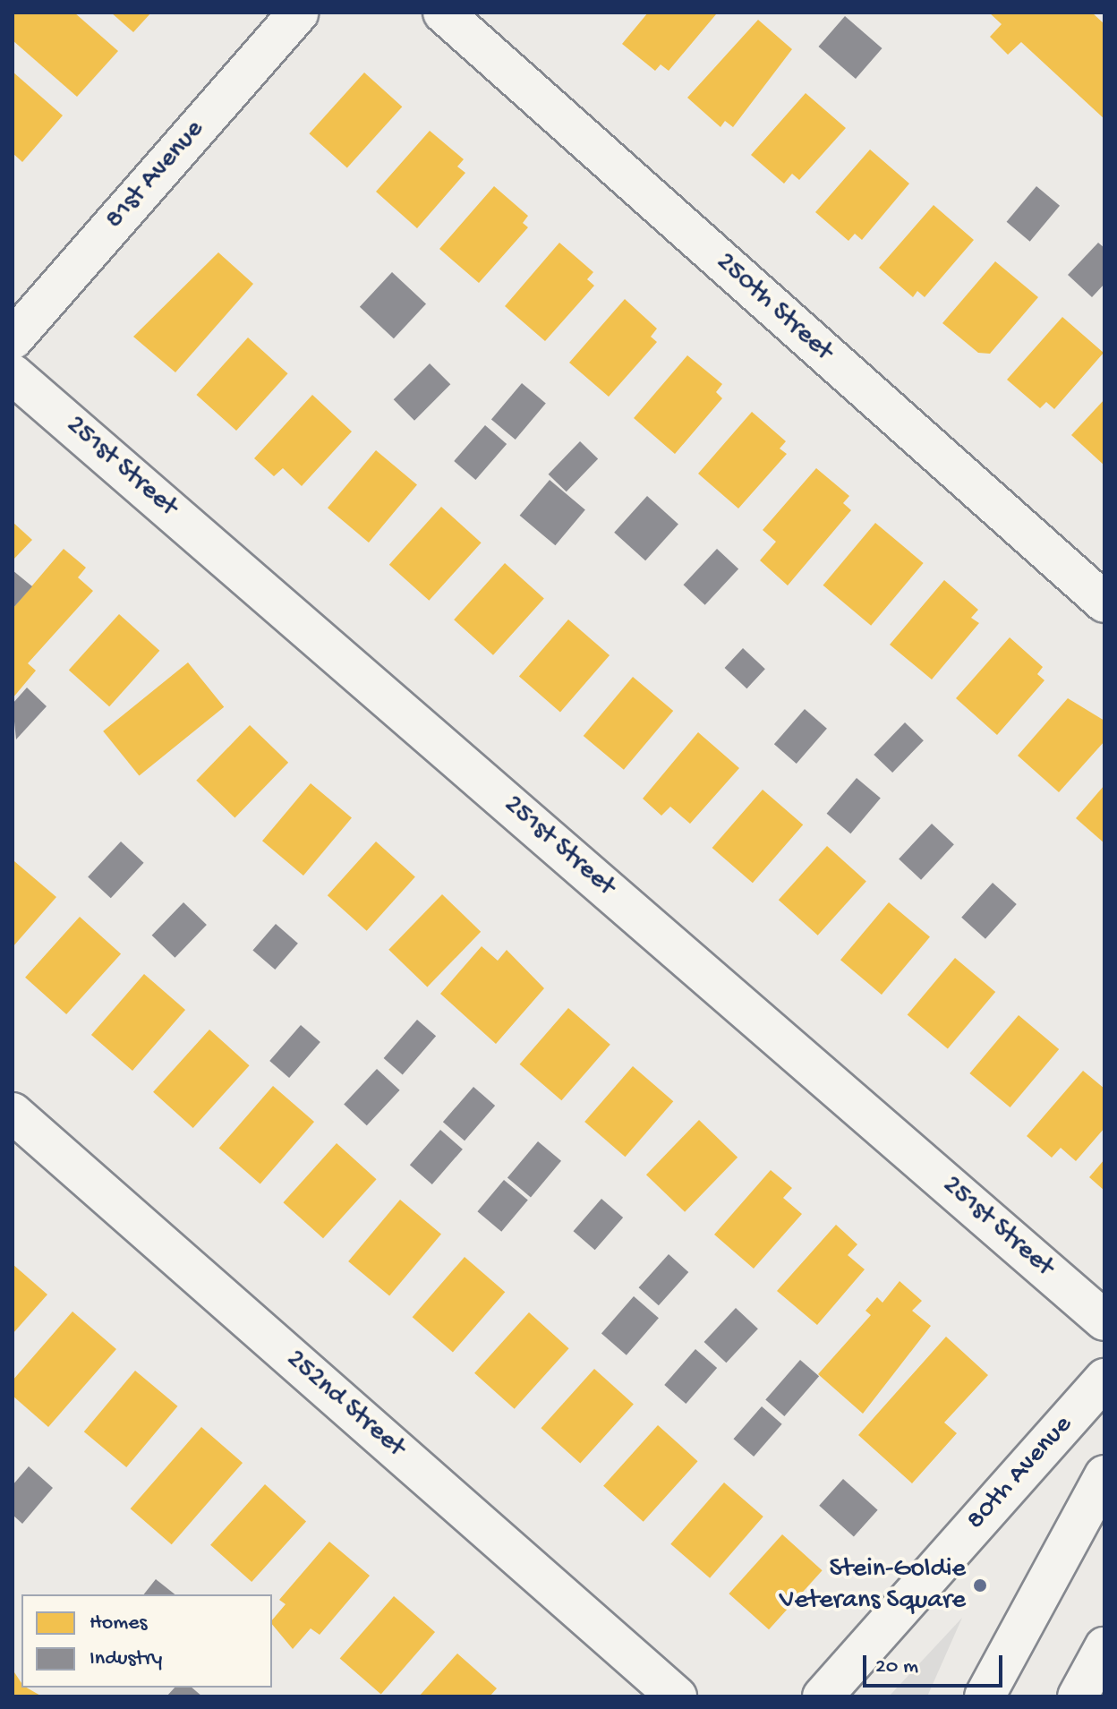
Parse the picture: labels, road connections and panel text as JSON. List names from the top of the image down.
{
  "streets": {
    "street": [
      "81st Avenue",
      "250th Street",
      "251st Street",
      "252nd Street",
      "80th Avenue"
    ]
  },
  "places": ["Stein-Goldie Veterans Square"],
  "legend": ["Homes", "Industry"],
  "scale_bar": "20 m"
}
